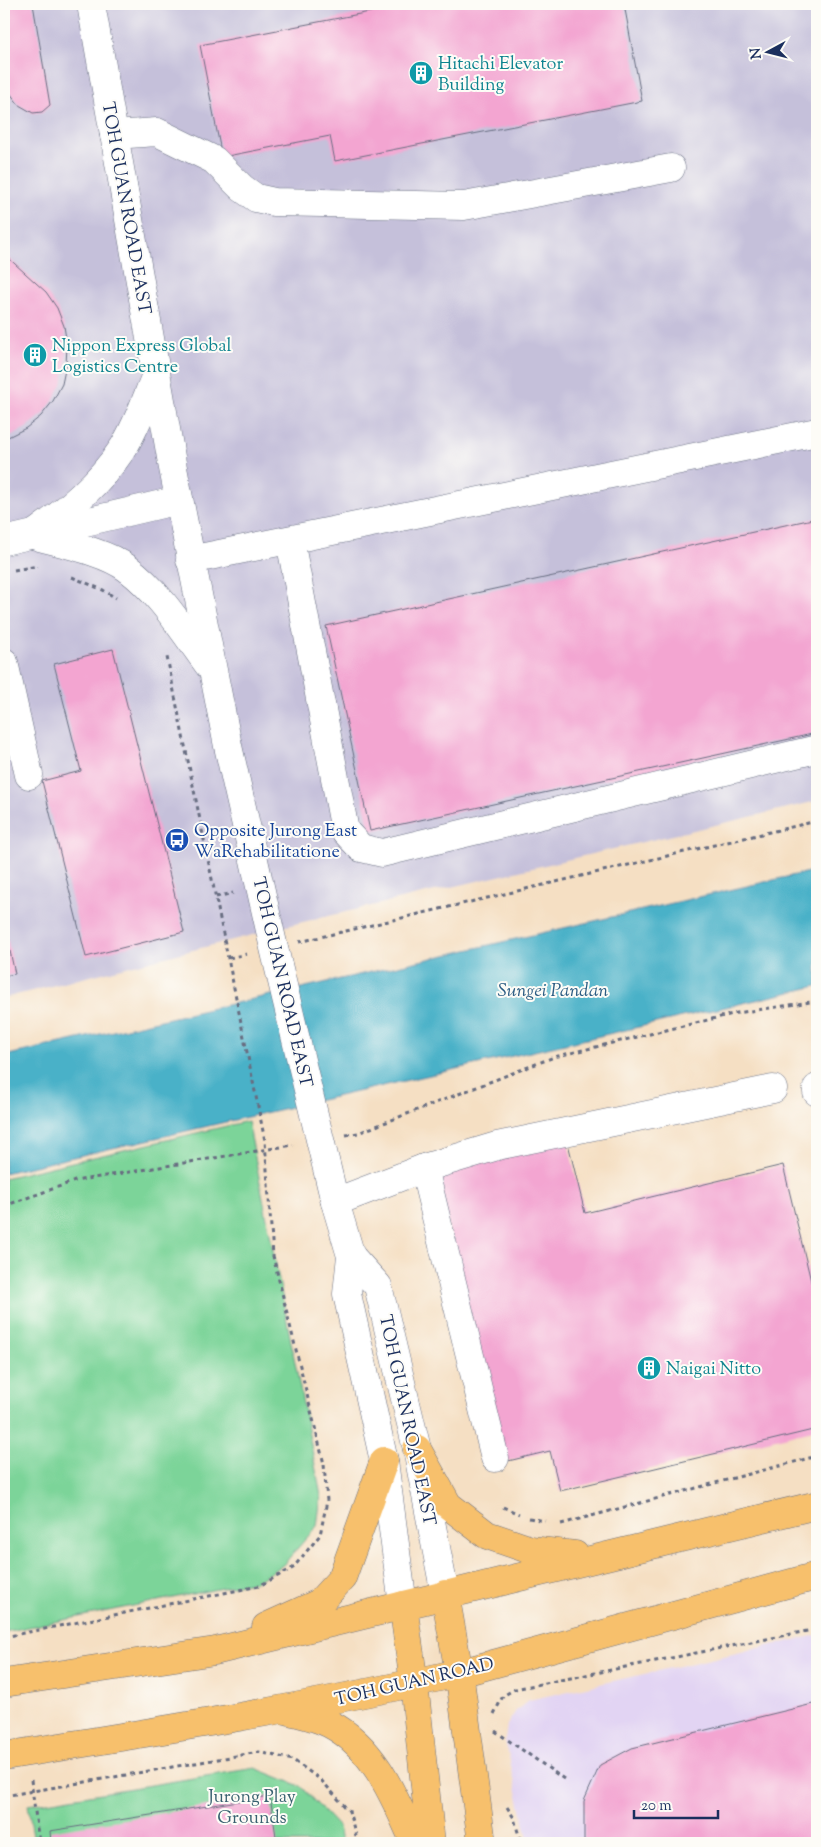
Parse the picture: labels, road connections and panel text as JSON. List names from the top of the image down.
{
  "streets": {
    "main road": ["TOH GUAN ROAD"],
    "street": ["TOH GUAN ROAD EAST"]
  },
  "water": ["Sungei Pandan"],
  "parks": ["Jurong Play Grounds"],
  "places": {
    "building": ["Hitachi Elevator Building", "Nippon Express Global Logistics Centre", "Naigai Nitto"],
    "bus stop": ["Opposite Jurong East WaRehabilitatione"]
  },
  "scale_bar": "20 m",
  "north": "left"
}
